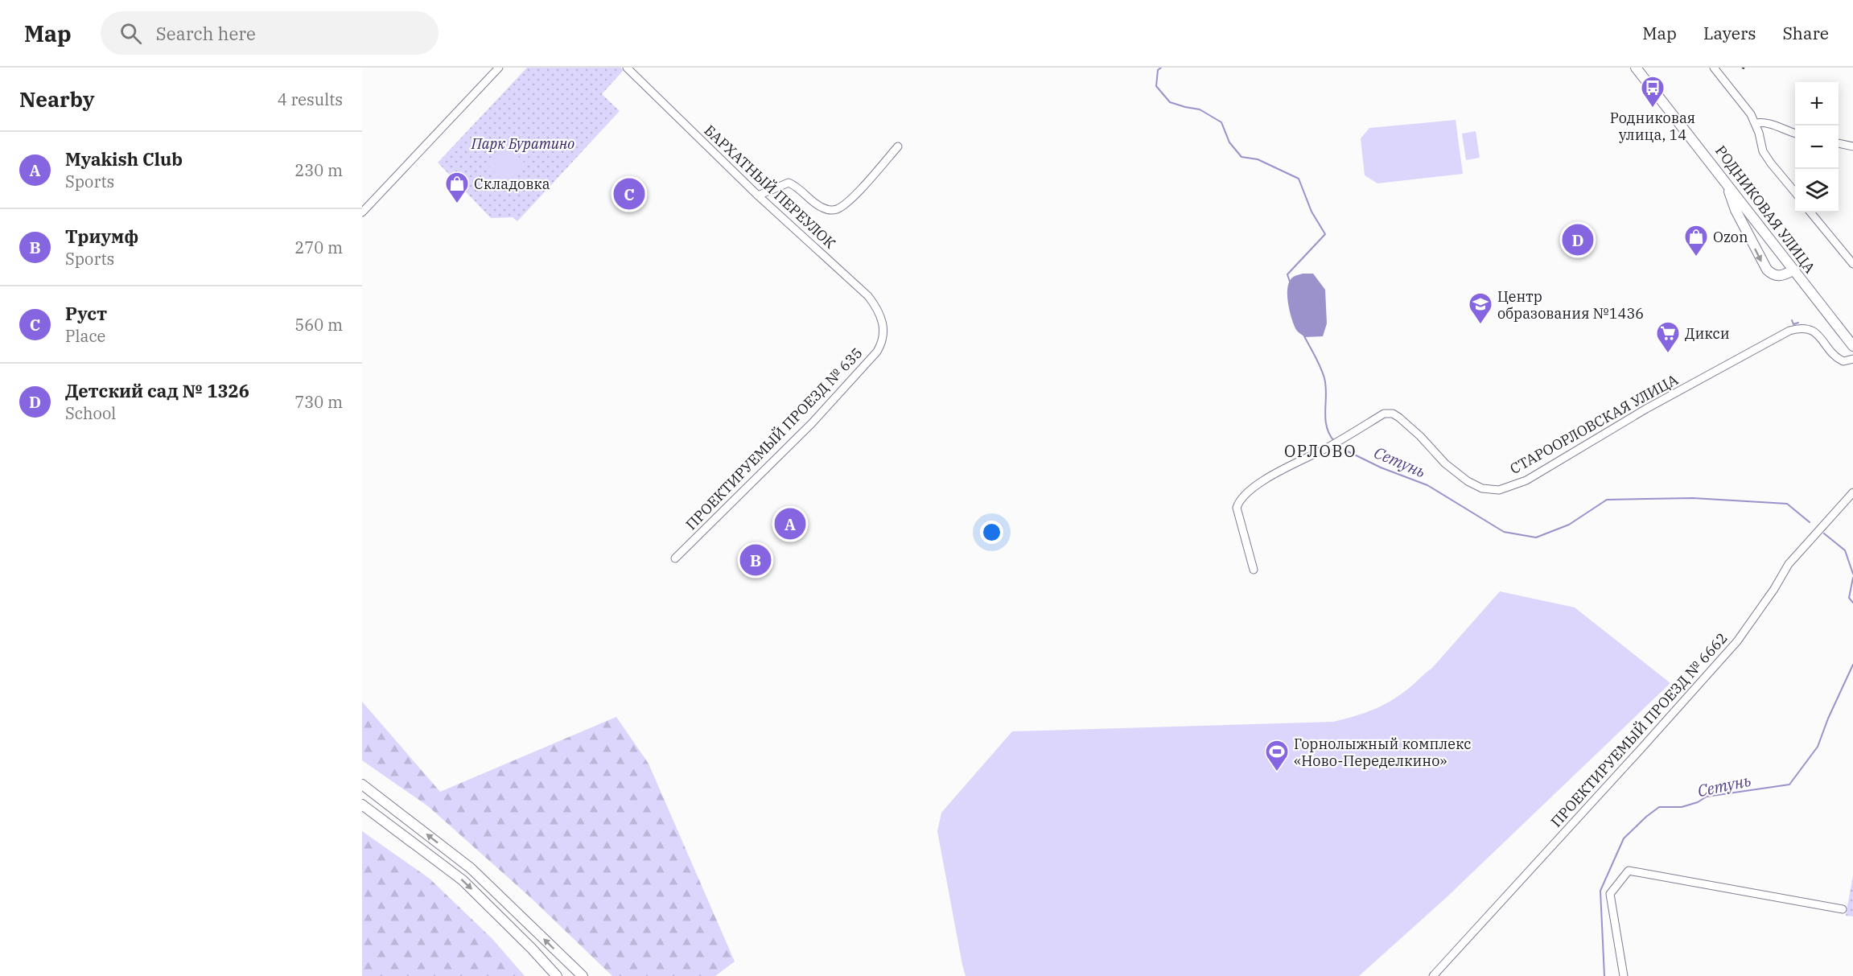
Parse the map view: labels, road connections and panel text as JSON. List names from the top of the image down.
{
  "streets": {
    "main road": ["РОДНИКОВАЯ УЛИЦА"],
    "street": [
      "БАРХАТНЫЙ ПЕРЕУЛОК",
      "СТАРООРЛОВСКАЯ УЛИЦА",
      "ПРОЕКТИРУЕМЫЙ ПРОЕЗД № 635",
      "ПРОЕКТИРУЕМЫЙ ПРОЕЗД № 6662"
    ]
  },
  "crossings": [
    ["БАРХАТНЫЙ ПЕРЕУЛОК", "ПРОЕКТИРУЕМЫЙ ПРОЕЗД № 635"]
  ],
  "districts": ["ОРЛОВО"],
  "water": ["Сетунь"],
  "parks": ["Парк Буратино"],
  "places": {
    "bus stop": ["Родниковая улица, 14"],
    "shop": ["Складовка", "Ozon"],
    "school or university": ["Центр образования №1436"],
    "supermarket": ["Дикси"],
    "sports": ["Горнолыжный комплекс «Ново-Переделкино»"]
  },
  "page": {
    "header": "Map",
    "search": "Search here",
    "nav": ["Map", "Layers", "Share"],
    "heading": ["Nearby", "4 results"],
    "map_buttons": ["+", "−"],
    "list": [
      {
        "mark": "A",
        "name": "Myakish Club",
        "note": "Sports",
        "value": "230 m"
      },
      {
        "mark": "B",
        "name": "Триумф",
        "note": "Sports",
        "value": "270 m"
      },
      {
        "mark": "C",
        "name": "Руст",
        "note": "Place",
        "value": "560 m"
      },
      {
        "mark": "D",
        "name": "Детский сад № 1326",
        "note": "School",
        "value": "730 m"
      }
    ],
    "pins": [
      "C",
      "D",
      "A",
      "B"
    ]
  }
}
